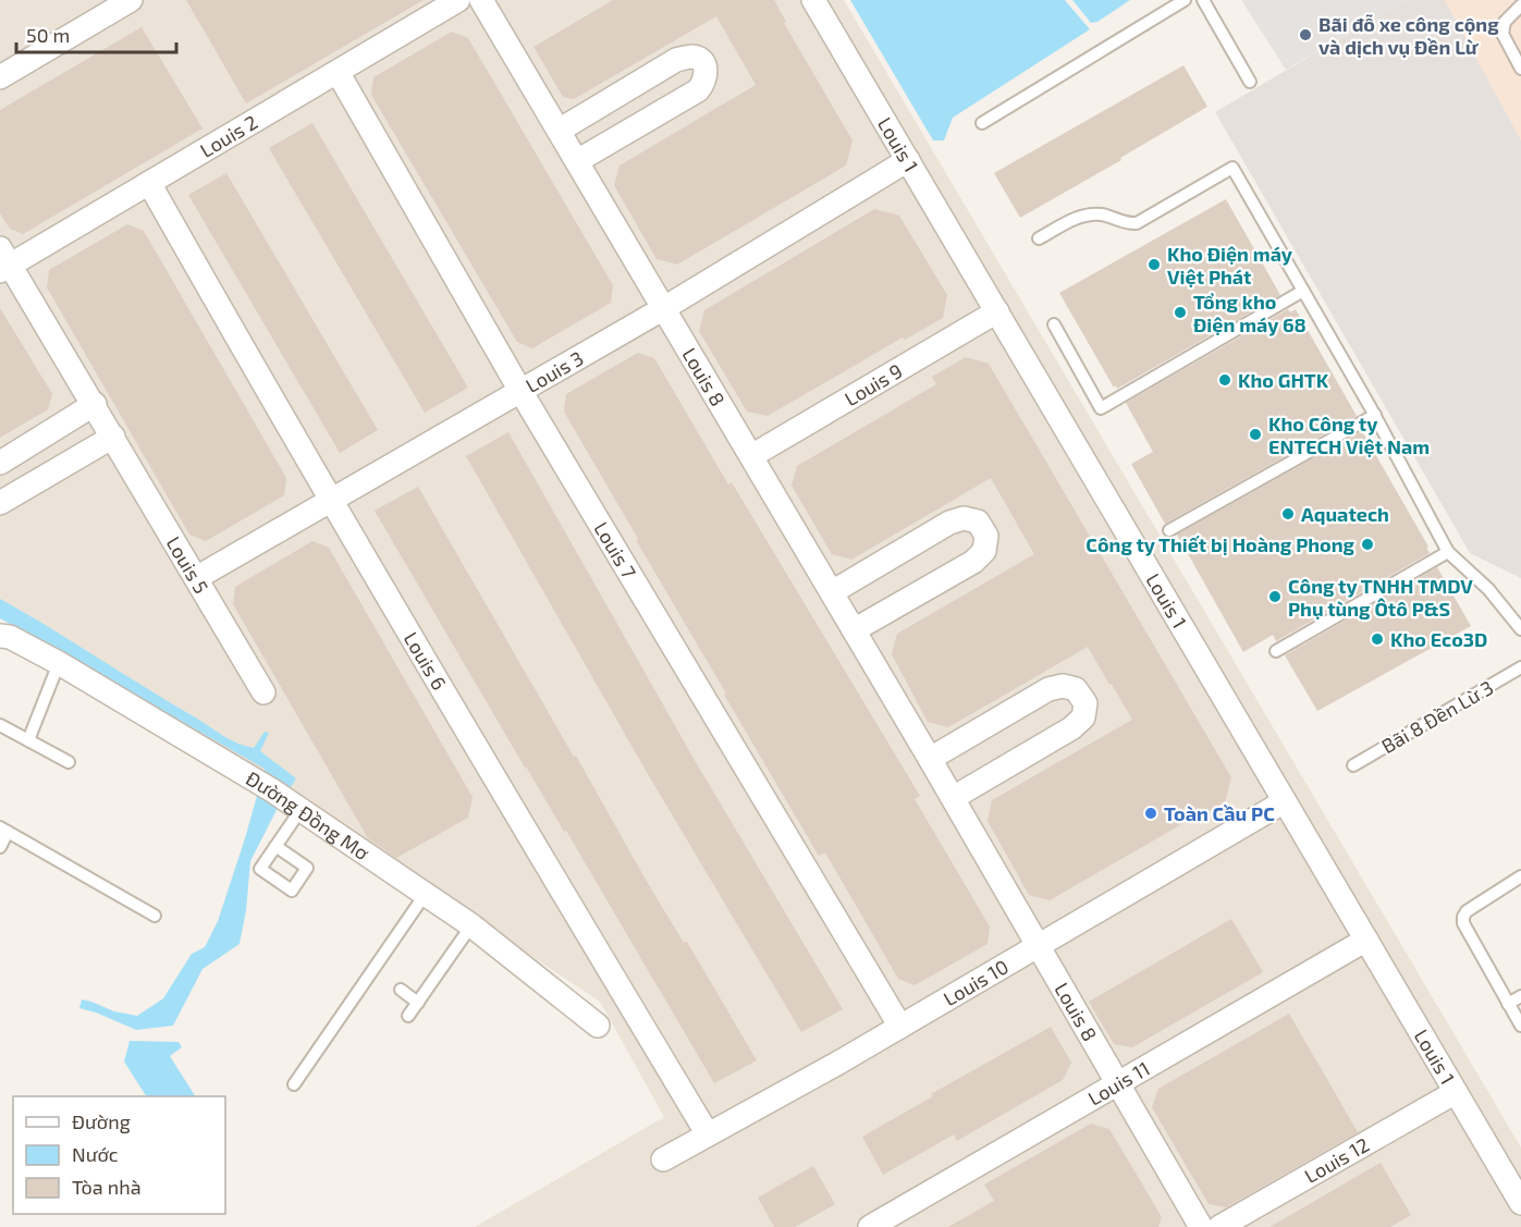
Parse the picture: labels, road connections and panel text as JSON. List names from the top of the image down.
{
  "streets": {
    "street": [
      "Louis 2",
      "Louis 1",
      "Louis 3",
      "Louis 8",
      "Louis 9",
      "Louis 7",
      "Louis 5",
      "Louis 6",
      "Đường Đồng Mơ",
      "Louis 10",
      "Louis 11",
      "Louis 12"
    ],
    "lane": ["Bãi 8 Đền Lừ 3"]
  },
  "crossings": [
    ["Louis 2", "Louis 7"],
    ["Louis 2", "Louis 5"],
    ["Louis 2", "Louis 6"],
    ["Louis 1", "Louis 3"],
    ["Louis 1", "Louis 9"],
    ["Louis 1", "Louis 10"],
    ["Louis 1", "Louis 11"],
    ["Louis 1", "Louis 12"],
    ["Louis 3", "Louis 8"],
    ["Louis 3", "Louis 7"],
    ["Louis 3", "Louis 5"],
    ["Louis 3", "Louis 6"],
    ["Louis 8", "Louis 9"],
    ["Louis 8", "Louis 10"],
    ["Louis 8", "Louis 11"],
    ["Louis 7", "Louis 10"],
    ["Louis 6", "Louis 10"]
  ],
  "places": [
    "Bãi đỗ xe công cộng và dịch vụ Đền Lừ",
    "Kho Điện máy Việt Phát",
    "Tổng kho Điện máy 68",
    "Kho GHTK",
    "Kho Công ty ENTECH Việt Nam",
    "Aquatech",
    "Công ty Thiết bị Hoàng Phong",
    "Công ty TNHH TMDV Phụ tùng Ôtô P&S",
    "Kho Eco3D",
    "Toàn Cầu PC"
  ],
  "legend": ["Đường", "Nước", "Tòa nhà"],
  "scale_bar": "50 m"
}
